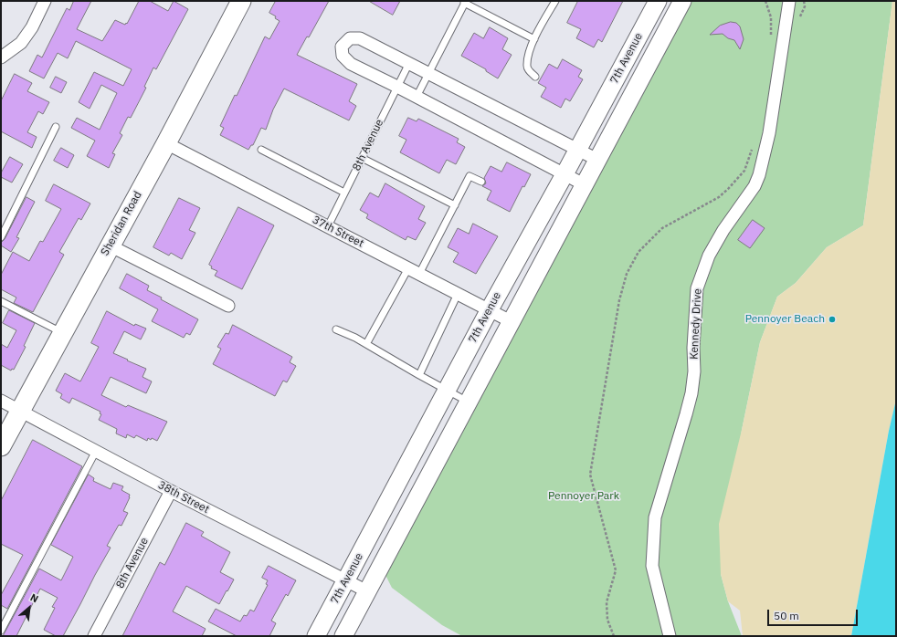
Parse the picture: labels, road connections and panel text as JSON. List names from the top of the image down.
{
  "streets": {
    "main road": ["Sheridan Road"],
    "street": [
      "7th Avenue",
      "8th Avenue",
      "37th Street",
      "Kennedy Drive",
      "38th Street"
    ]
  },
  "crossings": [
    ["7th Avenue", "37th Street"],
    ["7th Avenue", "38th Street"],
    ["8th Avenue", "37th Street"],
    ["8th Avenue", "38th Street"],
    ["Sheridan Road", "37th Street"],
    ["Sheridan Road", "38th Street"]
  ],
  "parks": ["Pennoyer Park"],
  "places": ["Pennoyer Beach"],
  "scale_bar": "50 m",
  "north": "top right"
}
